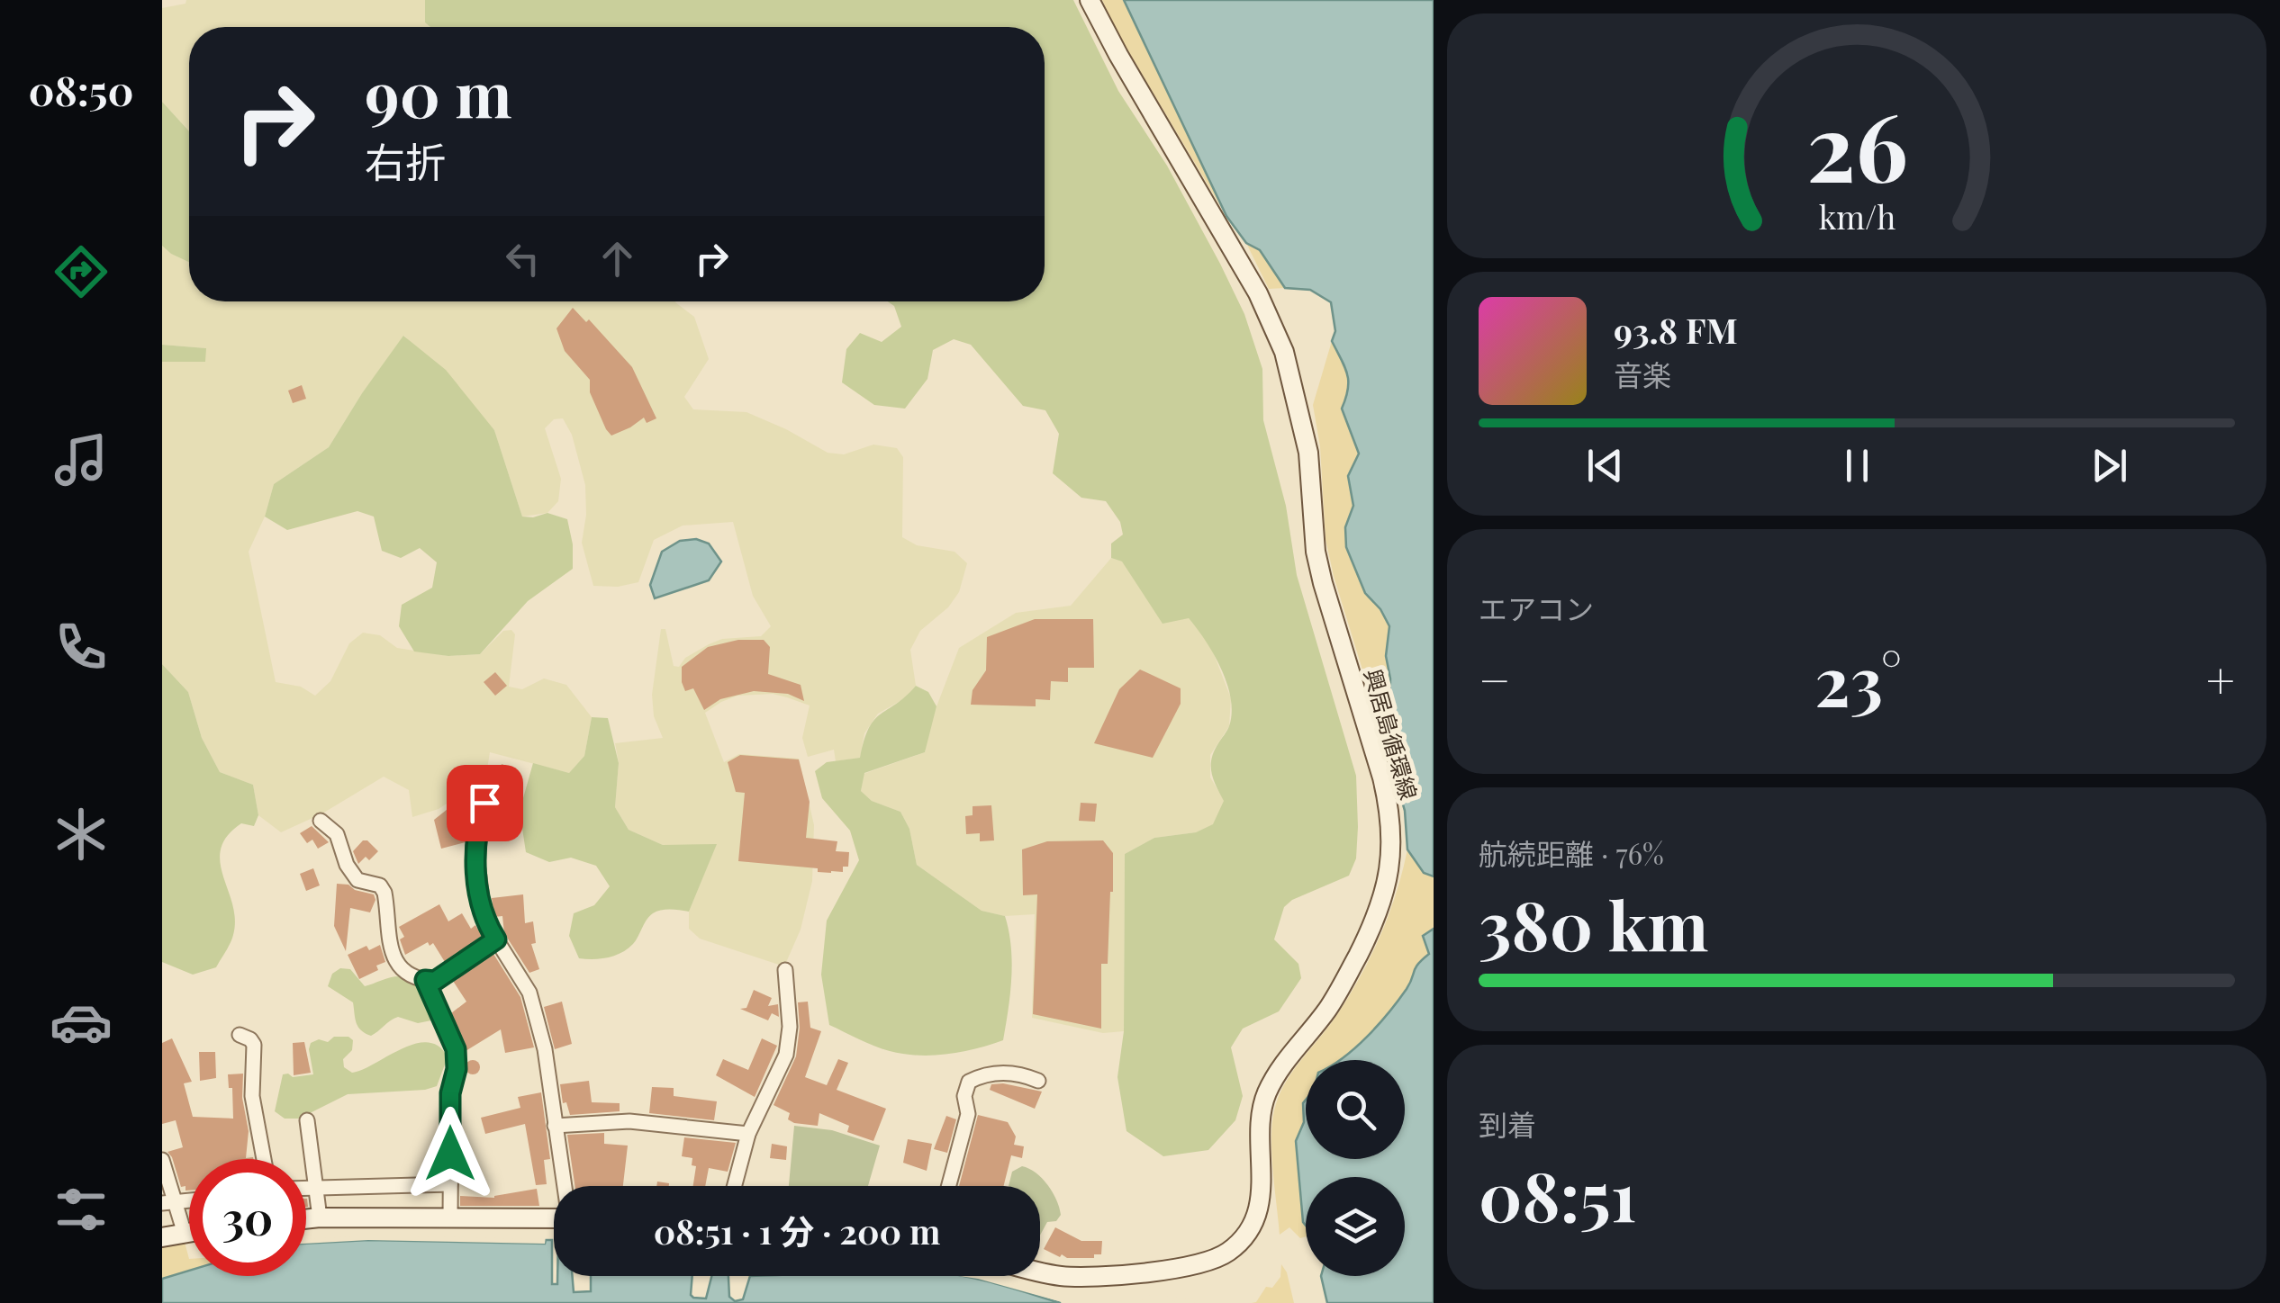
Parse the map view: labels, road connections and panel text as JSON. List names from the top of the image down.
{
  "streets": {
    "main road": ["興居島循環線"]
  },
  "page": {
    "tabs": "08:50",
    "turn": ["90 m", "右折"],
    "song": ["93.8 FM", "音楽"],
    "tile": [
      "エアコン",
      ["航続距離 · 76%", "380 km"],
      ["到着", "08:51"]
    ],
    "heat": ["−", "23°", "+"],
    "limit": "30",
    "trip": "08:51 · 1 分 · 200 m",
    "gauge": ["26", "km/h"]
  }
}
